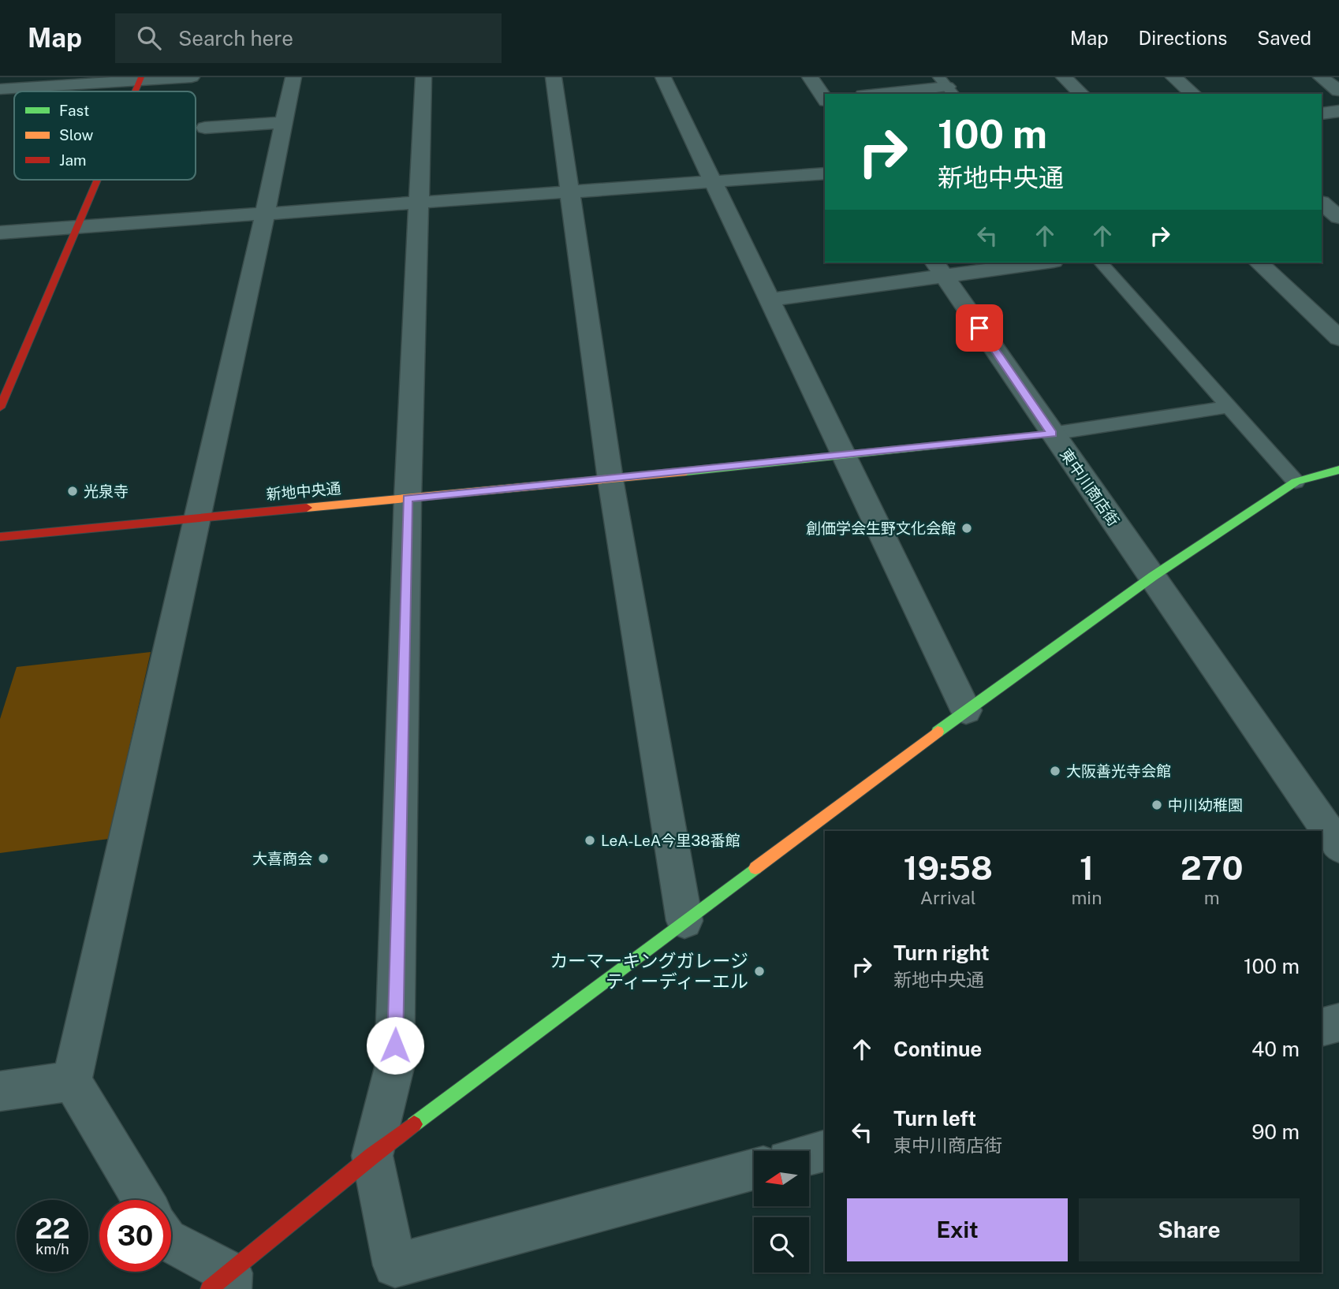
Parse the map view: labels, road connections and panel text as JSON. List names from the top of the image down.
{
  "streets": {
    "street": ["東中川商店街", "新地中央通"]
  },
  "crossings": [
    ["東中川商店街", "新地中央通"]
  ],
  "places": [
    "光泉寺",
    "創価学会生野文化会館",
    "大阪善光寺会館",
    "中川幼稚園",
    "LeA-LeA今里38番館",
    "大喜商会",
    "カーマーキングガレージ ティーディーエル"
  ],
  "legend": ["Fast", "Slow", "Jam"],
  "north": "left",
  "page": {
    "header": "Map",
    "search": "Search here",
    "nav": ["Map", "Directions", "Saved"],
    "turn": ["100 m", "新地中央通"],
    "eta": [
      "19:58",
      "Arrival",
      "1",
      "min",
      "270",
      "m"
    ],
    "list": [
      {
        "name": "Turn right",
        "note": "新地中央通",
        "value": "100 m"
      },
      {
        "name": "Continue",
        "value": "40 m"
      },
      {
        "name": "Turn left",
        "note": "東中川商店街",
        "value": "90 m"
      }
    ],
    "buttons": ["Exit", "Share"],
    "speed": "22 km/h",
    "limit": "30"
  }
}
